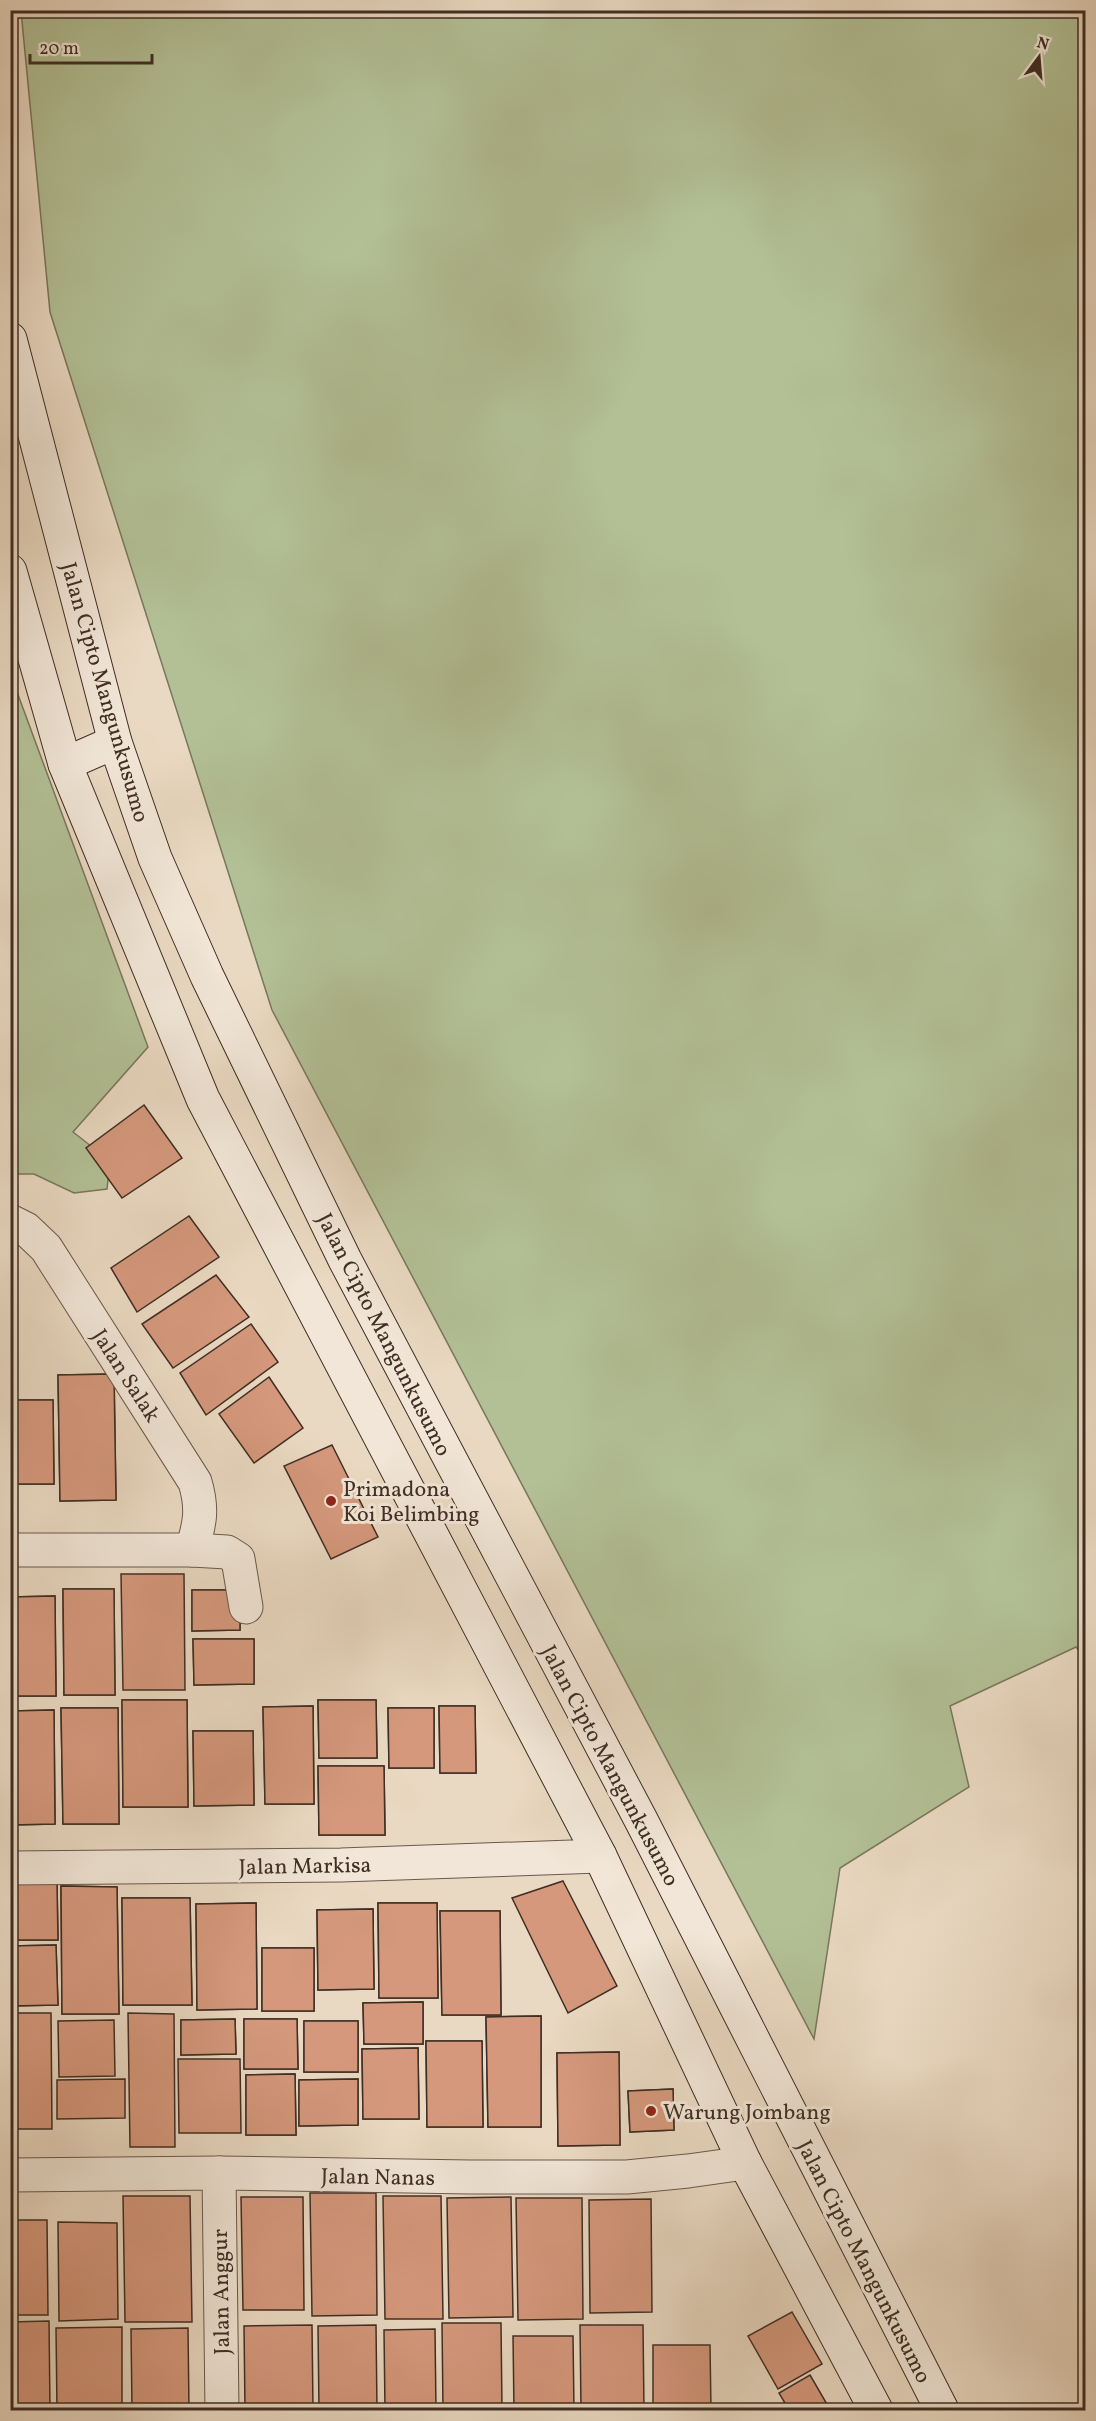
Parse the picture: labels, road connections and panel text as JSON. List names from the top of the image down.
{
  "streets": {
    "street": [
      "Jalan Cipto Mangunkusumo",
      "Jalan Salak",
      "Jalan Markisa",
      "Jalan Nanas",
      "Jalan Anggur"
    ]
  },
  "crossings": [
    ["Jalan Nanas", "Jalan Anggur"]
  ],
  "places": ["Primadona Koi Belimbing", "Warung Jombang"],
  "scale_bar": "20 m",
  "north": "top"
}
